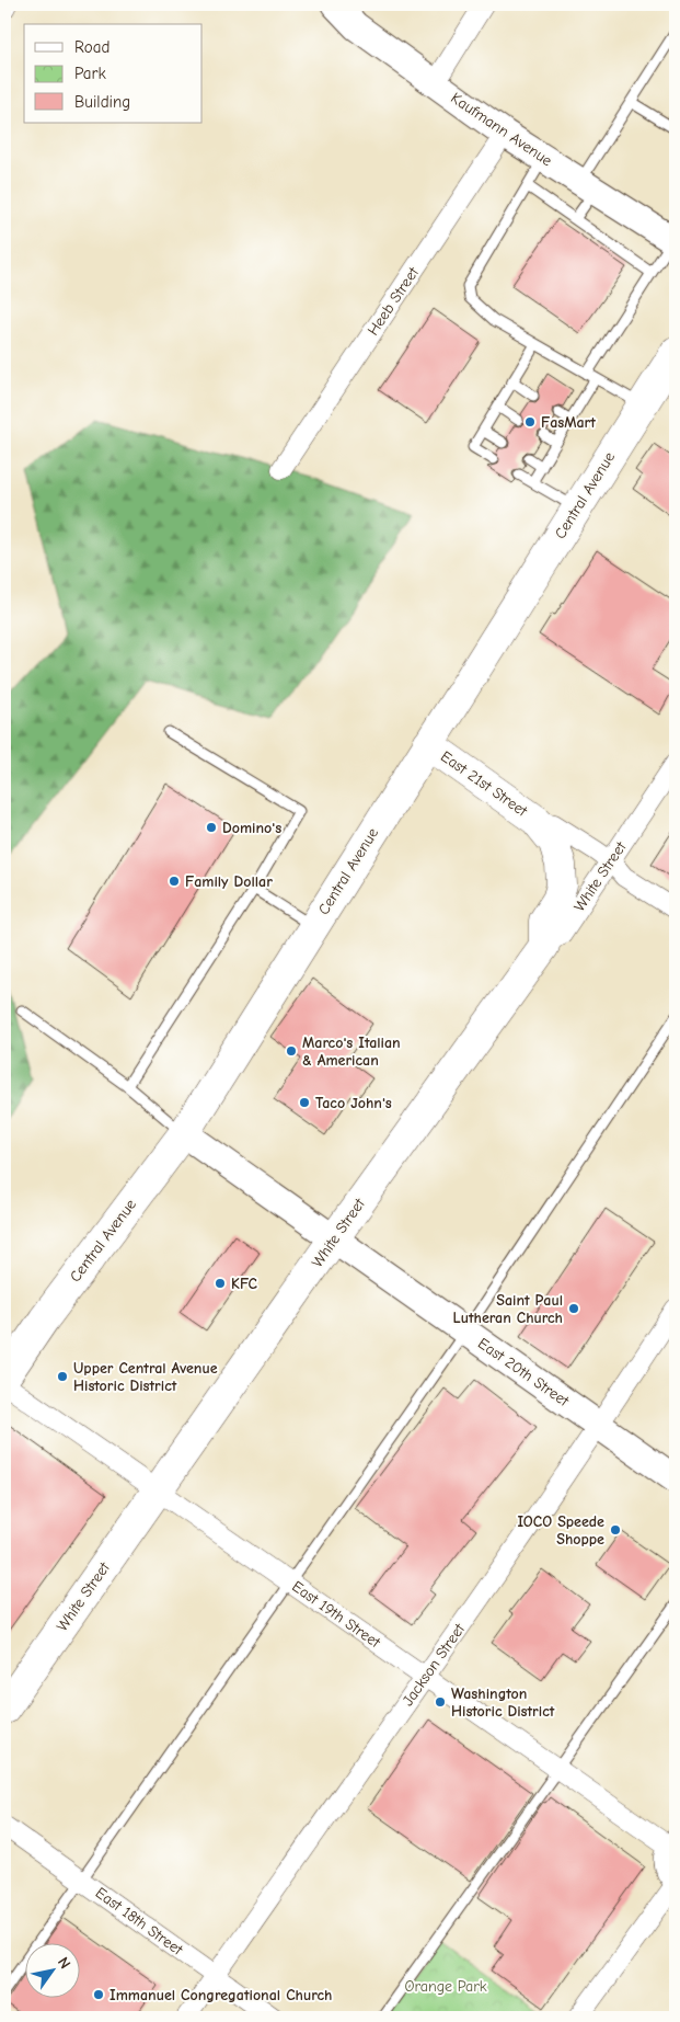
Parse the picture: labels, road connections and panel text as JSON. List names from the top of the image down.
{
  "streets": {
    "main road": ["Central Avenue", "East 21st Street", "White Street"],
    "street": [
      "Kaufmann Avenue",
      "Heeb Street",
      "East 20th Street",
      "East 19th Street",
      "Jackson Street",
      "East 18th Street"
    ]
  },
  "crossings": [
    ["Kaufmann Avenue", "Heeb Street"],
    ["Central Avenue", "East 21st Street"],
    ["Central Avenue", "East 20th Street"],
    ["East 21st Street", "White Street"],
    ["White Street", "East 20th Street"],
    ["White Street", "East 19th Street"],
    ["East 20th Street", "Jackson Street"],
    ["East 19th Street", "Jackson Street"],
    ["Jackson Street", "East 18th Street"]
  ],
  "parks": ["Orange Park"],
  "places": [
    "FasMart",
    "Domino's",
    "Family Dollar",
    "Marco's Italian & American",
    "Taco John's",
    "KFC",
    "Saint Paul Lutheran Church",
    "Upper Central Avenue Historic District",
    "IOCO Speede Shoppe",
    "Washington Historic District",
    "Immanuel Congregational Church"
  ],
  "legend": ["Road", "Park", "Building"],
  "north": "top right"
}
